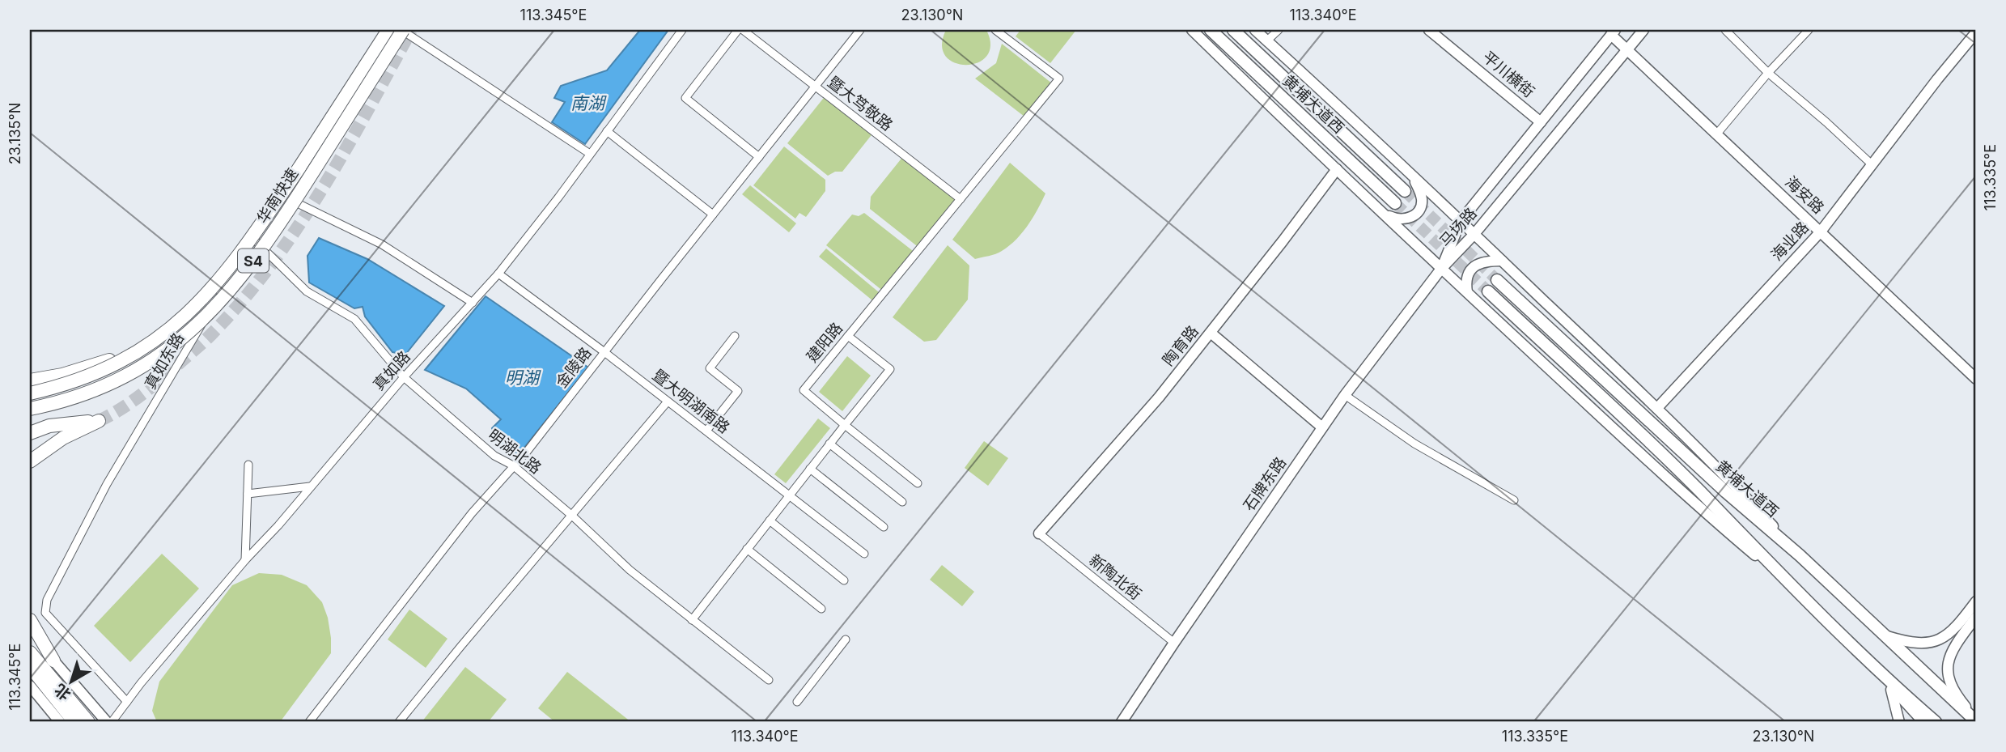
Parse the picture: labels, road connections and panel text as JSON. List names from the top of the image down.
{
  "streets": {
    "highway": ["华南快速", "S4"],
    "main road": ["黄埔大道西"],
    "street": [
      "平川横街",
      "暨大笃敬路",
      "海安路",
      "马场路",
      "海业路",
      "建阳路",
      "陶育路",
      "真如东路",
      "金陵路",
      "真如路",
      "暨大明湖南路",
      "明湖北路",
      "石牌东路",
      "新陶北街"
    ]
  },
  "crossings": [
    ["平川横街", "马场路"],
    ["暨大笃敬路", "建阳路"],
    ["暨大笃敬路", "金陵路"],
    ["海安路", "马场路"],
    ["海安路", "海业路"],
    ["华南快速", "真如东路"],
    ["马场路", "石牌东路"],
    ["陶育路", "新陶北街"],
    ["真如东路", "真如路"],
    ["真如东路", "明湖北路"],
    ["金陵路", "暨大明湖南路"],
    ["金陵路", "明湖北路"],
    ["真如路", "暨大明湖南路"],
    ["真如路", "明湖北路"],
    ["石牌东路", "新陶北街"]
  ],
  "water": ["南湖", "明湖"],
  "north": "bottom left",
  "coordinates": [
    "113.345°E",
    "23.130°N",
    "113.340°E",
    "23.135°N",
    "113.335°E"
  ]
}
